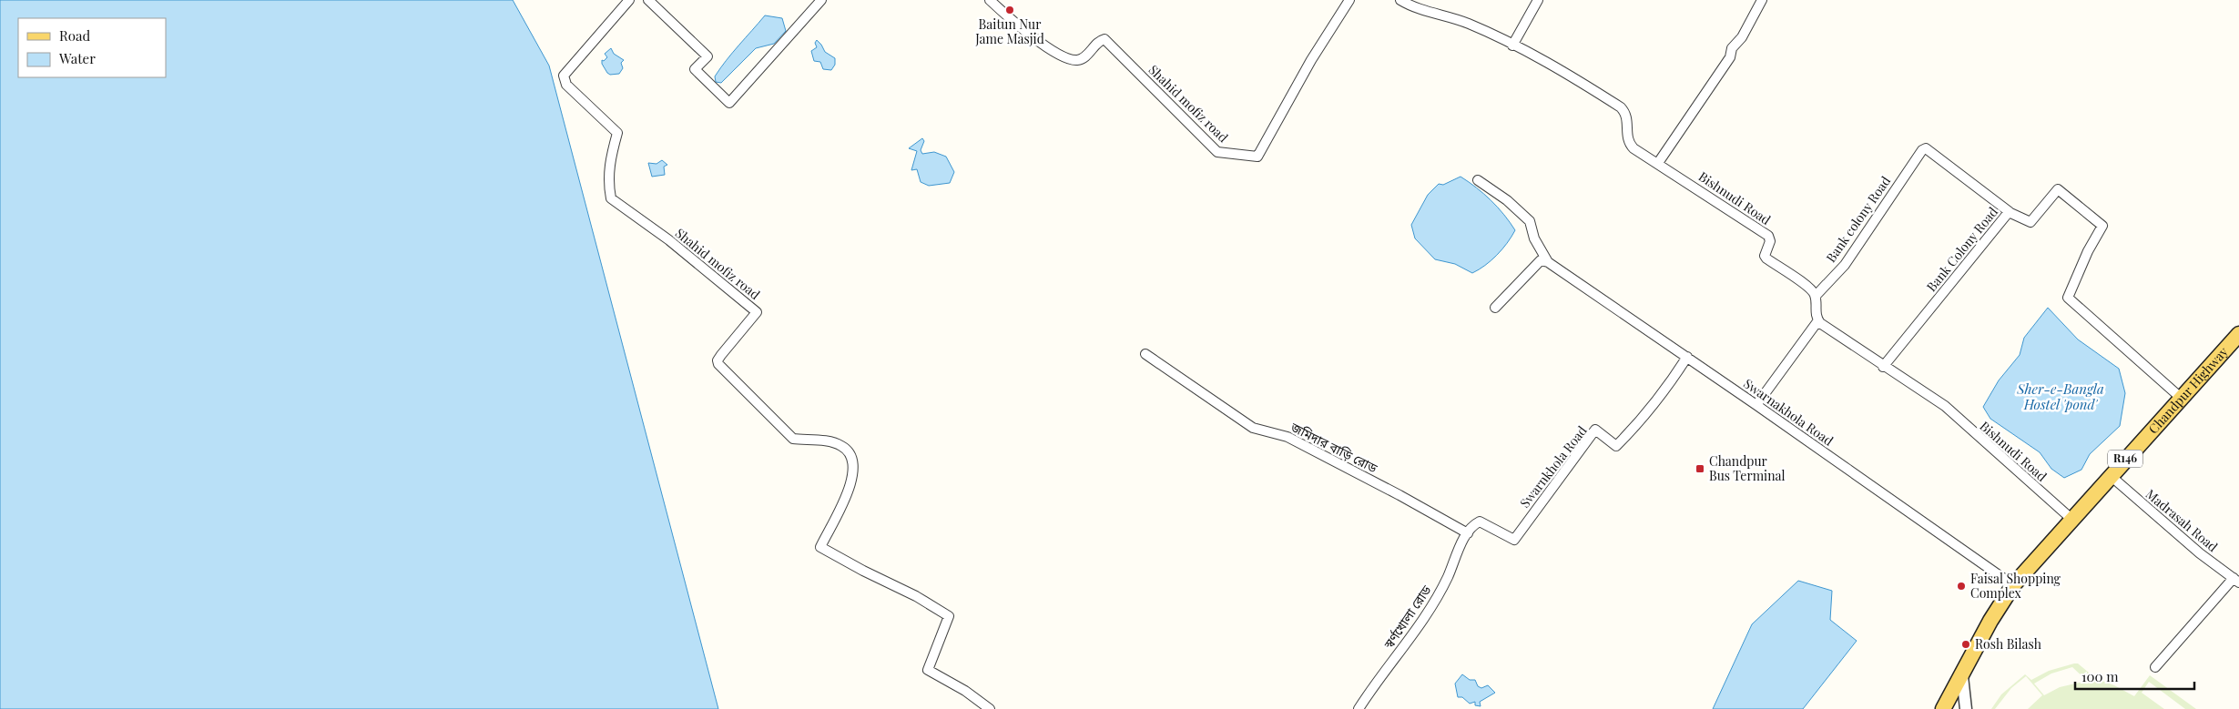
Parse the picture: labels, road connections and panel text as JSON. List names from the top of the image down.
{
  "streets": {
    "main road": ["Chandpur Highway", "R146"],
    "street": [
      "Shahid mofiz road",
      "Bishnudi Road",
      "Bank colony Road",
      "Bank Colony Road",
      "Swarnakhola Road",
      "জমিদার বাড়ি রোড",
      "Swarnkhola Road",
      "Madrasah Road",
      "স্বর্ণখোলা রোড"
    ]
  },
  "crossings": [
    ["Bishnudi Road", "Bank colony Road"],
    ["Bishnudi Road", "Bank Colony Road"],
    ["Bishnudi Road", "Chandpur Highway"],
    ["Bank colony Road", "Bank Colony Road"],
    ["Bank Colony Road", "Chandpur Highway"],
    ["Chandpur Highway", "Swarnakhola Road"],
    ["Chandpur Highway", "Madrasah Road"],
    ["Swarnakhola Road", "Swarnkhola Road"],
    ["জমিদার বাড়ি রোড", "Swarnkhola Road"],
    ["জমিদার বাড়ি রোড", "স্বর্ণখোলা রোড"],
    ["Swarnkhola Road", "স্বর্ণখোলা রোড"]
  ],
  "water": ["Sher-e-Bangla Hostel 'pond'"],
  "places": {
    "other": ["Baitun Nur Jame Masjid", "Faisal Shopping Complex", "Rosh Bilash"],
    "transit": ["Chandpur Bus Terminal"]
  },
  "legend": ["Road", "Water"],
  "scale_bar": "100 m"
}
